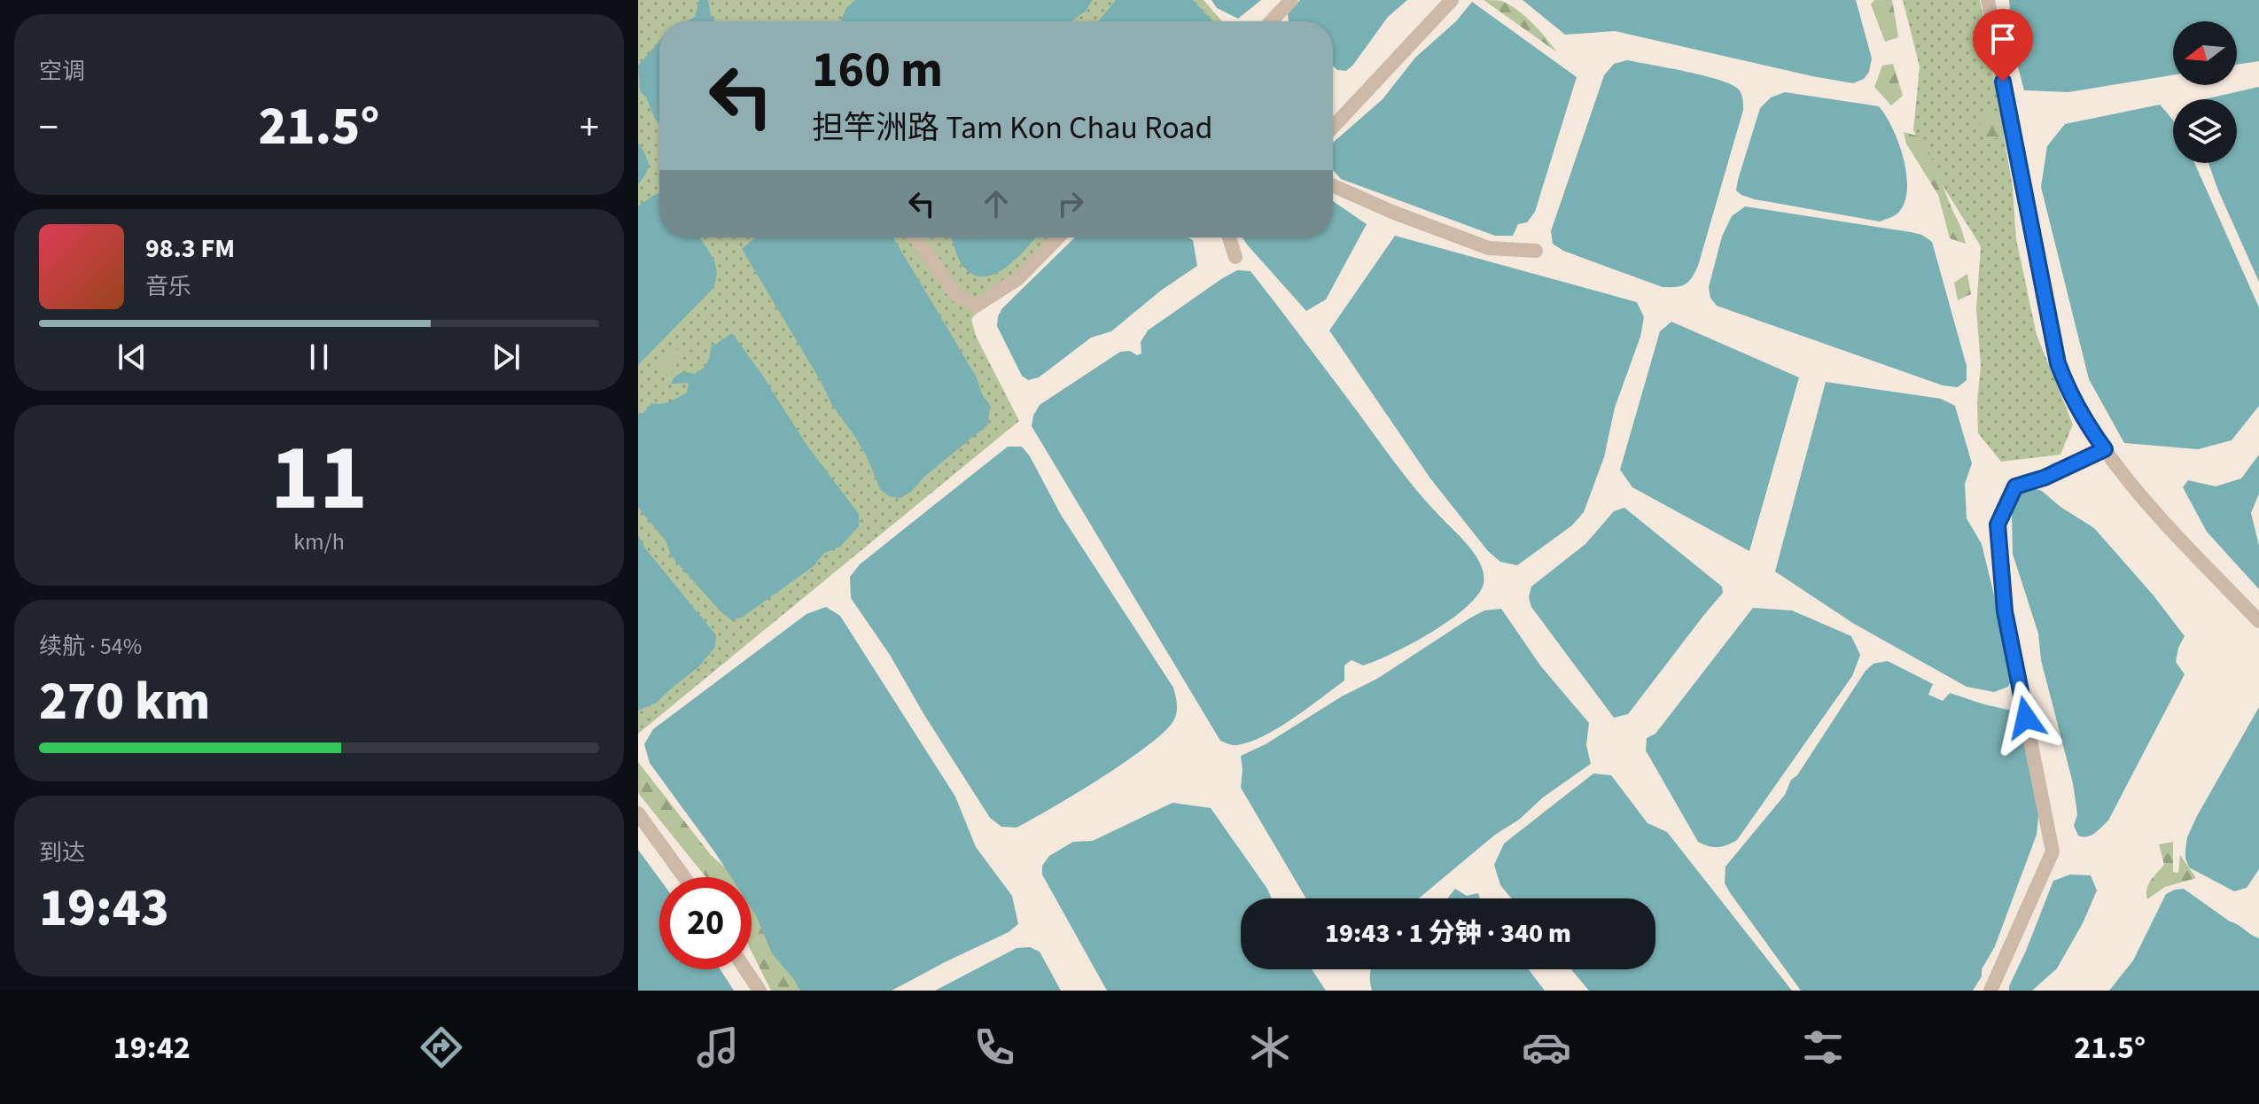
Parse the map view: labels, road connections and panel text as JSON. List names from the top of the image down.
{
  "north": "left",
  "page": {
    "tile": [
      "空调",
      ["11", "km/h"],
      ["续航 · 54%", "270 km"],
      ["到达", "19:43"]
    ],
    "turn": ["160 m", "担竿洲路 Tam Kon Chau Road"],
    "heat": ["−", "21.5°", "+"],
    "song": ["98.3 FM", "音乐"],
    "limit": "20",
    "trip": "19:43 · 1 分钟 · 340 m",
    "tabs": ["19:42", "21.5°"]
  }
}
